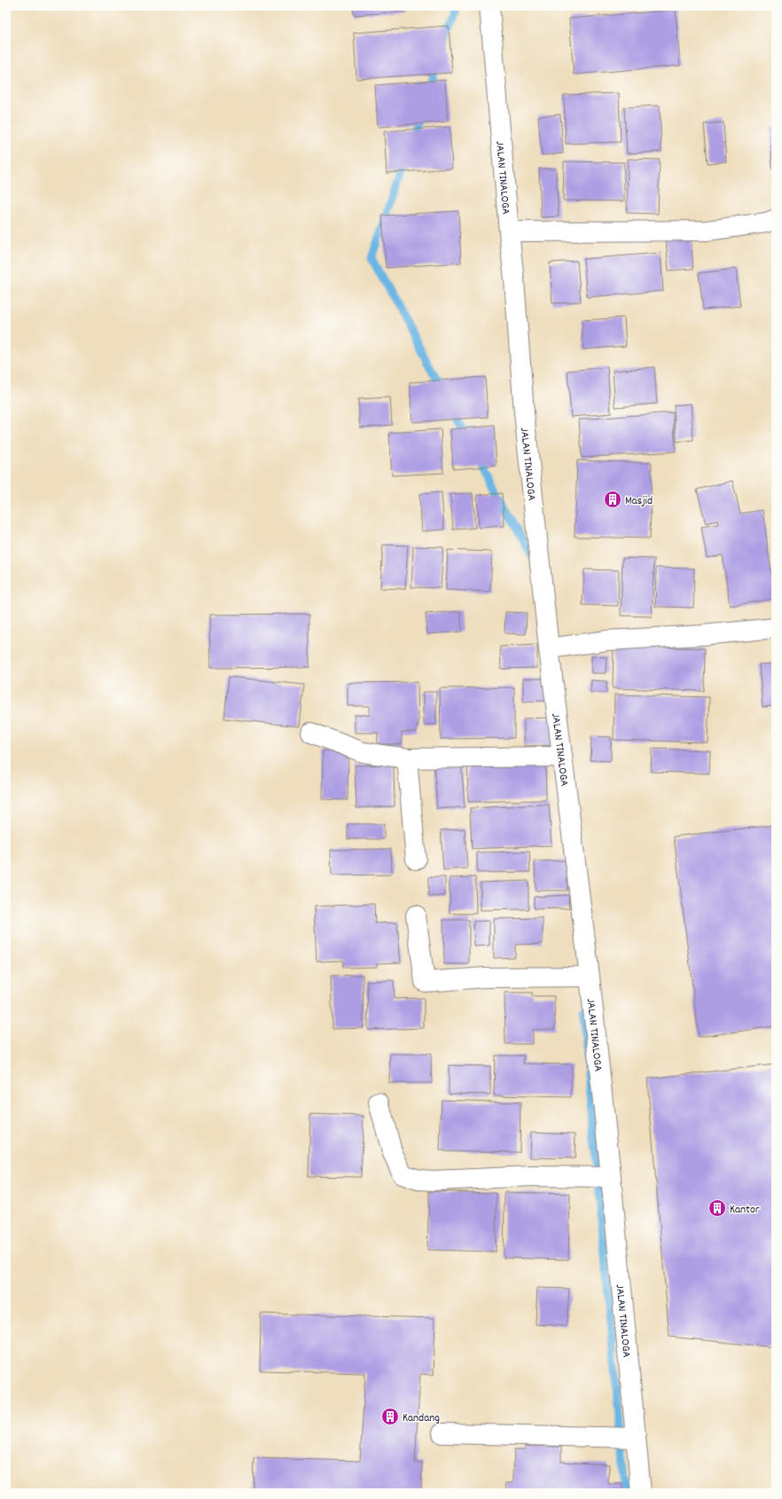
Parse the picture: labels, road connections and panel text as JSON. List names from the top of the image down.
{
  "streets": {
    "street": ["JALAN TINALOGA"]
  },
  "places": {
    "building": ["Masjid", "Kantor", "Kandang"]
  }
}
